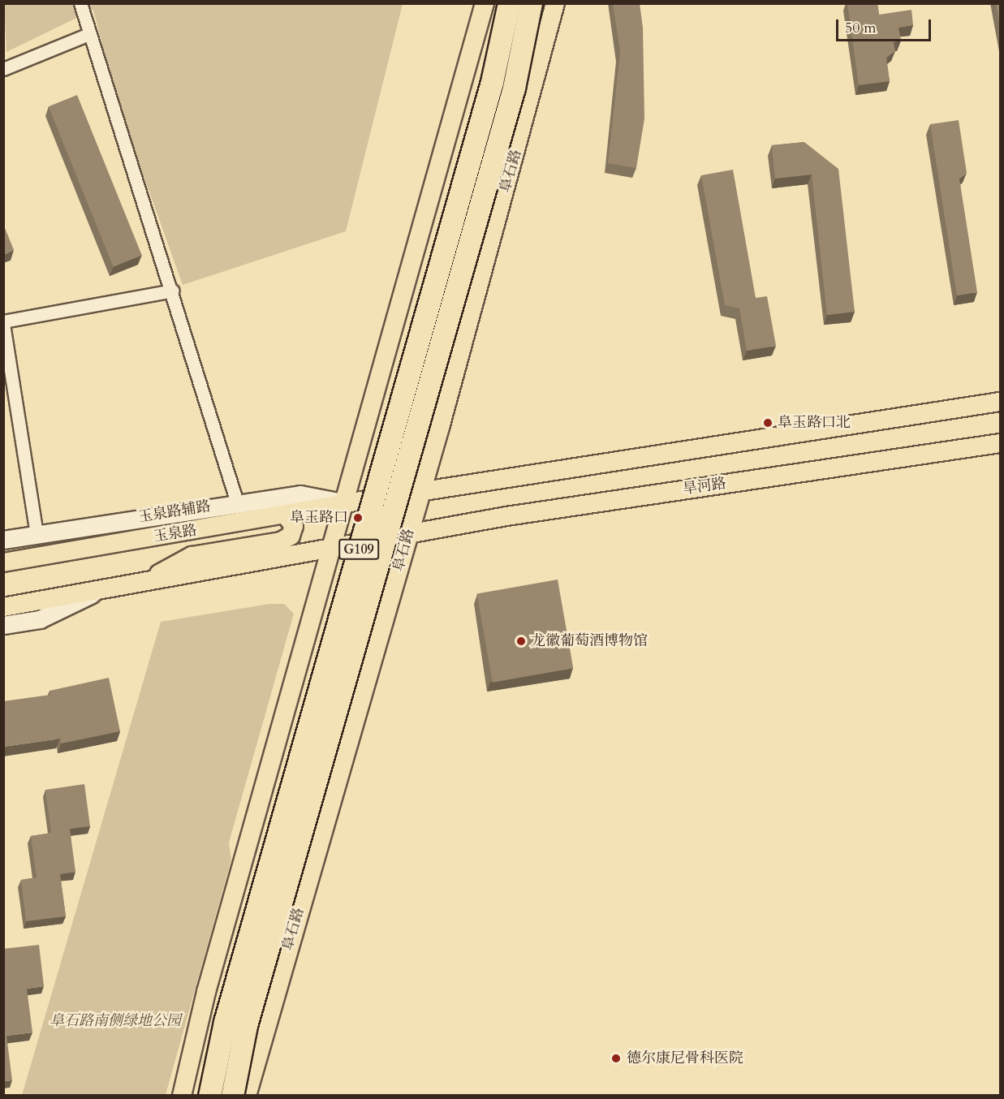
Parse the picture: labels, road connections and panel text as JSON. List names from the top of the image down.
{
  "streets": {
    "highway": ["阜石路", "G109"],
    "main road": ["旱河路", "玉泉路"],
    "street": ["玉泉路辅路"]
  },
  "crossings": [
    ["阜石路", "旱河路"],
    ["阜石路", "玉泉路"],
    ["玉泉路辅路", "玉泉路"]
  ],
  "parks": ["阜石路南侧绿地公园"],
  "places": [
    "阜玉路口北",
    "阜玉路口",
    "龙徽葡萄酒博物馆",
    "德尔康尼骨科医院"
  ],
  "scale_bar": "50 m"
}
